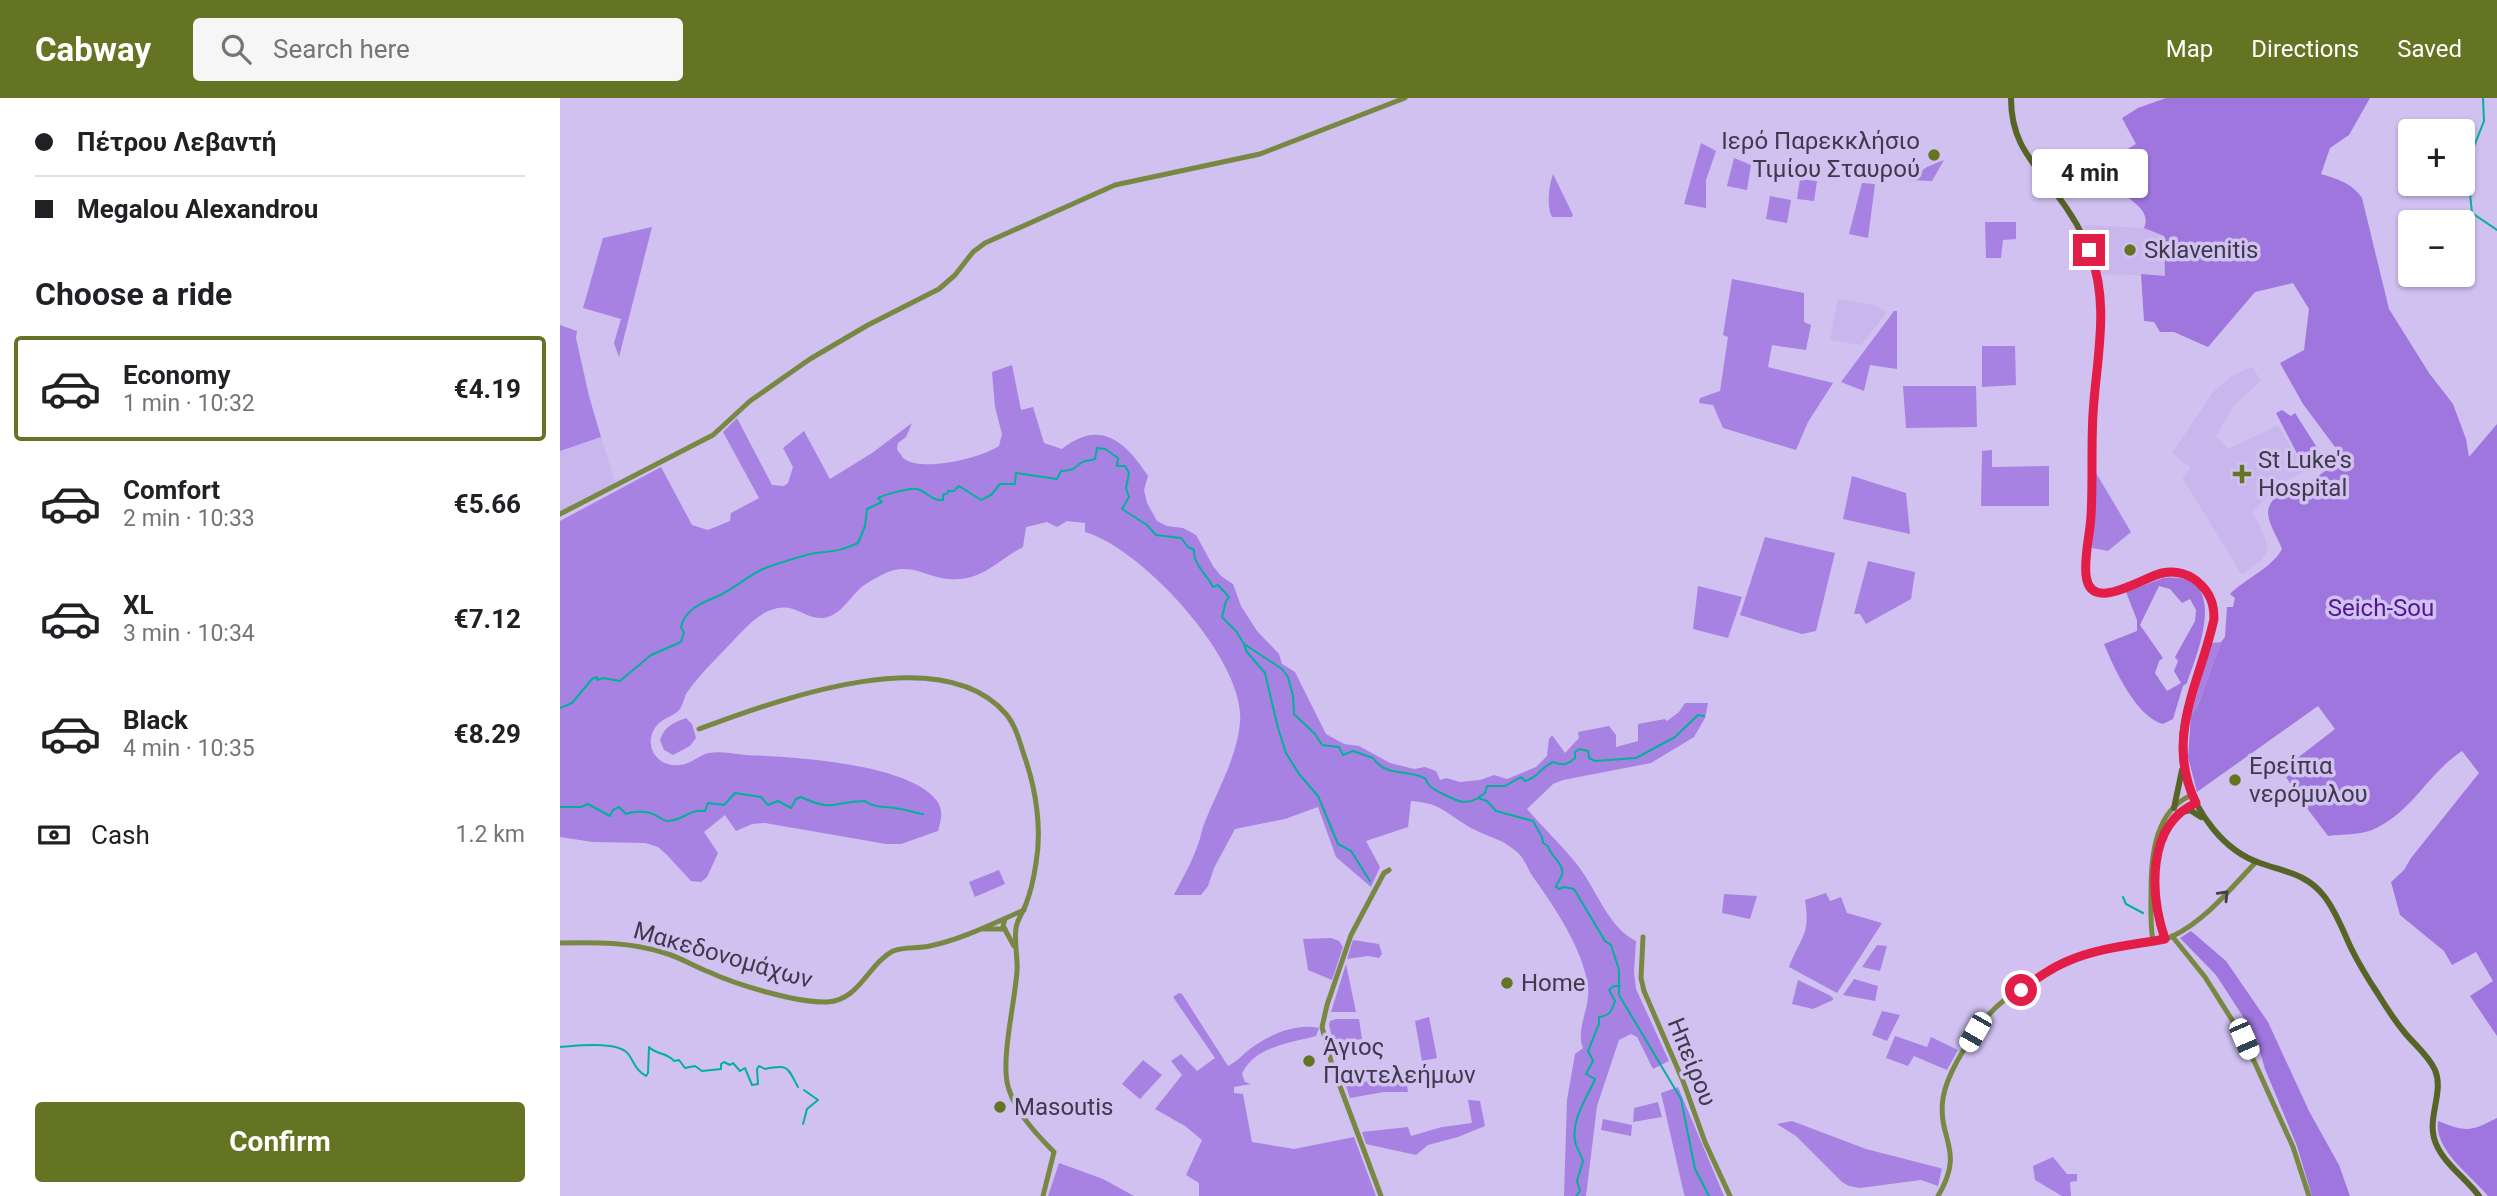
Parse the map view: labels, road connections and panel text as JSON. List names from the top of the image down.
{
  "streets": {
    "street": ["Μακεδονομάχων", "Ηπείρου"]
  },
  "parks": ["Seich-Sou"],
  "places": {
    "other": [
      "Ιερό Παρεκκλήσιο Τιμίου Σταυρού",
      "Sklavenitis",
      "Ερείπια νερόμυλου",
      "Home",
      "Άγιος Παντελεήμων",
      "Masoutis"
    ],
    "health": ["St Luke's Hospital"]
  },
  "page": {
    "header": "Cabway",
    "search": "Search here",
    "nav": ["Map", "Directions", "Saved"],
    "banner": ["Πέτρου Λεβαντή", "Megalou Alexandrou"],
    "map_buttons": ["+", "−"],
    "bubble": "4 min",
    "heading": "Choose a ride",
    "list": [
      {
        "name": "Economy",
        "note": "1 min · 10:32",
        "value": "€4.19"
      },
      {
        "name": "Comfort",
        "note": "2 min · 10:33",
        "value": "€5.66"
      },
      {
        "name": "XL",
        "note": "3 min · 10:34",
        "value": "€7.12"
      },
      {
        "name": "Black",
        "note": "4 min · 10:35",
        "value": "€8.29"
      }
    ],
    "pay": ["Cash", "1.2 km"],
    "buttons": "Confirm"
  }
}
